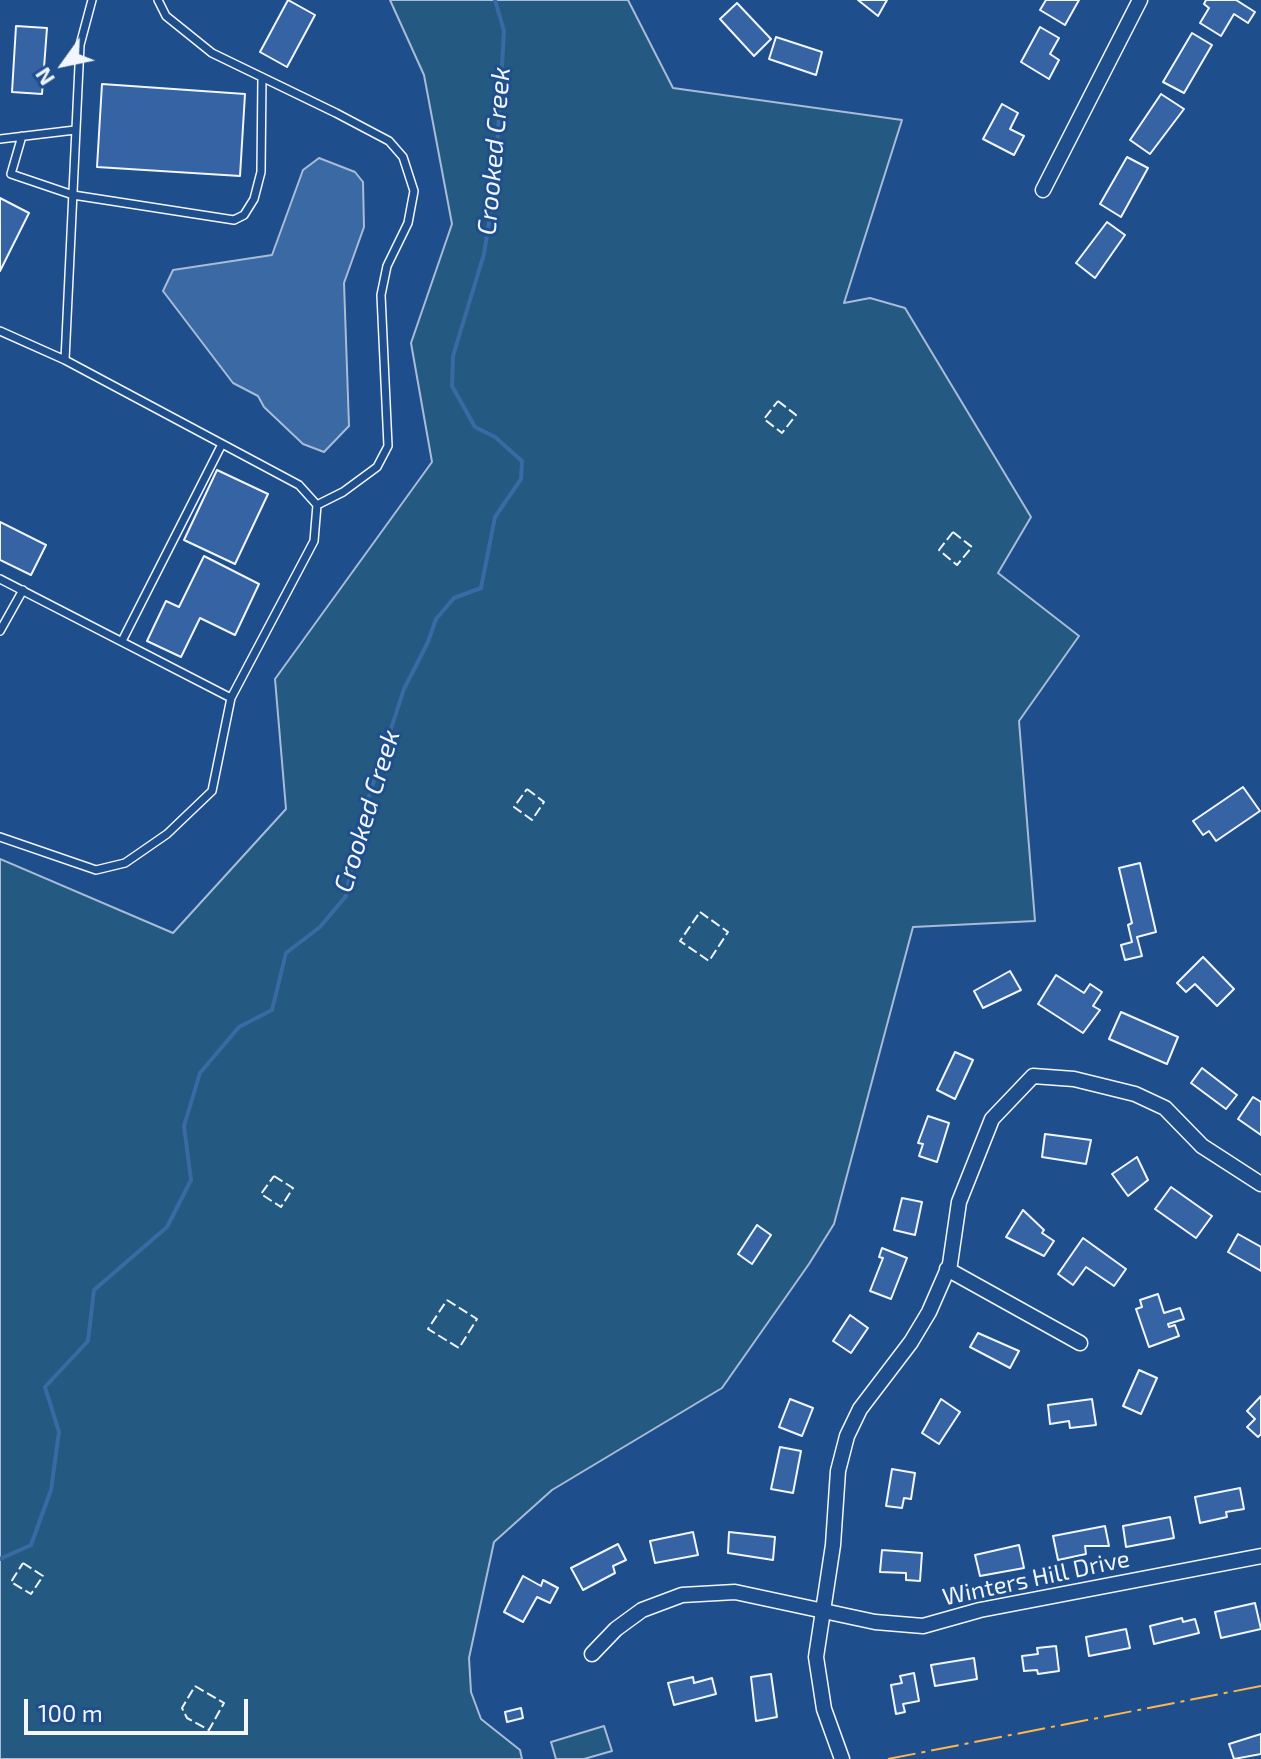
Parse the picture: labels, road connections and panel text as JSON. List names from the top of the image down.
{
  "streets": {
    "street": ["Winters Hill Drive"]
  },
  "water": ["Crooked Creek"],
  "scale_bar": "100 m",
  "north": "bottom left"
}
